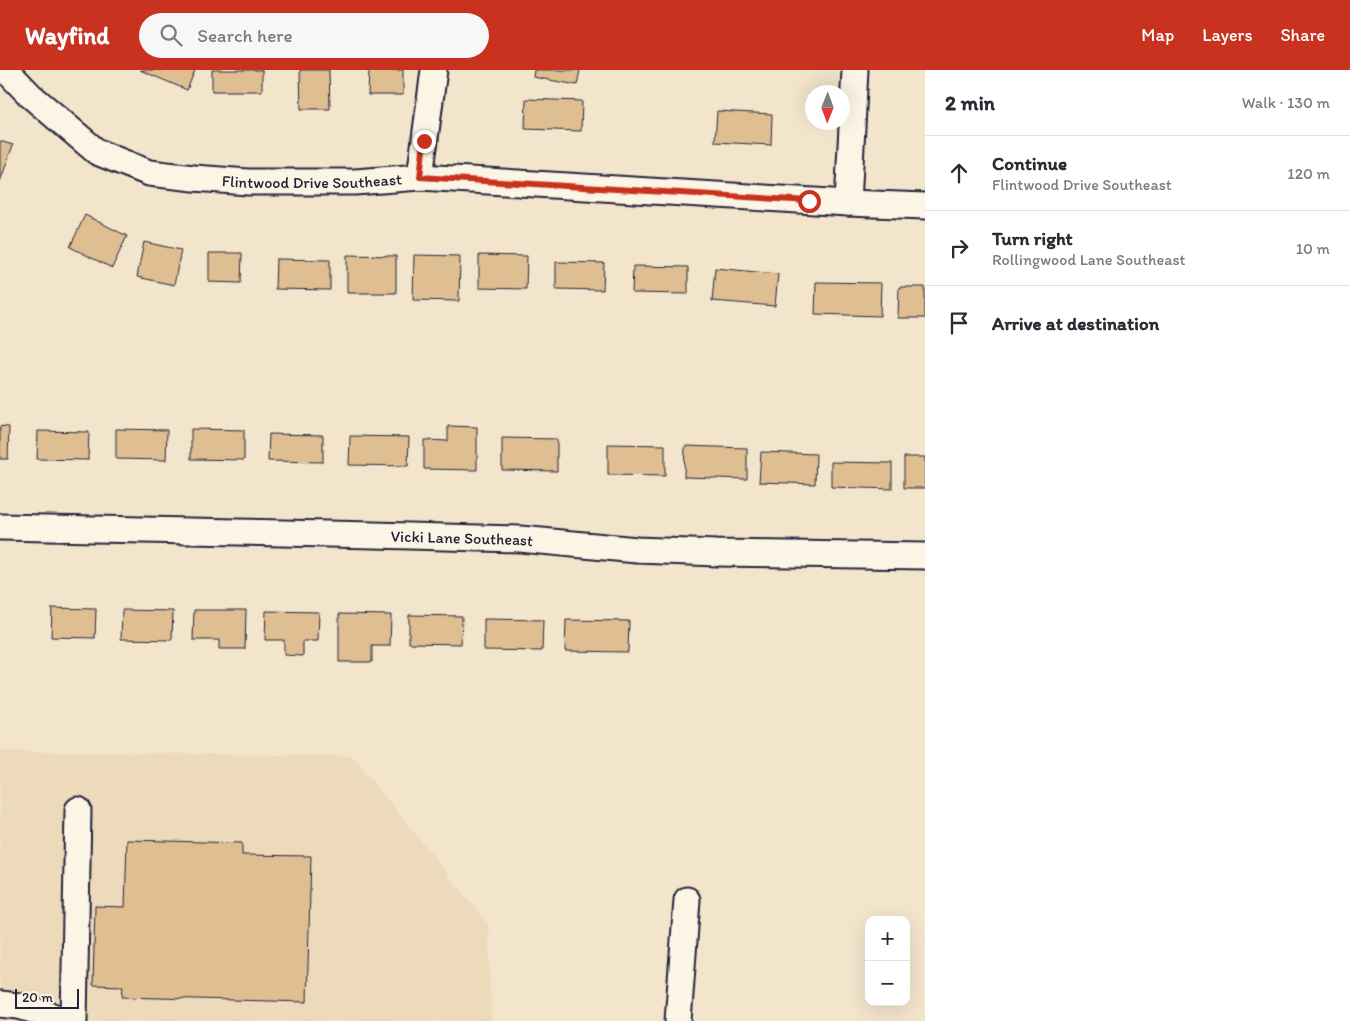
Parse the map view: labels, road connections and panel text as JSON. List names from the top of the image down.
{
  "streets": {
    "street": ["Flintwood Drive Southeast", "Vicki Lane Southeast"]
  },
  "scale_bar": "20 m",
  "north": "bottom",
  "page": {
    "header": "Wayfind",
    "search": "Search here",
    "nav": ["Map", "Layers", "Share"],
    "heading": ["2 min", "Walk · 130 m"],
    "list": [
      ["Continue", "Flintwood Drive Southeast", "120 m"],
      ["Turn right", "Rollingwood Lane Southeast", "10 m"],
      "Arrive at destination"
    ],
    "map_buttons": ["+", "−"],
    "scale": "20 m"
  }
}
